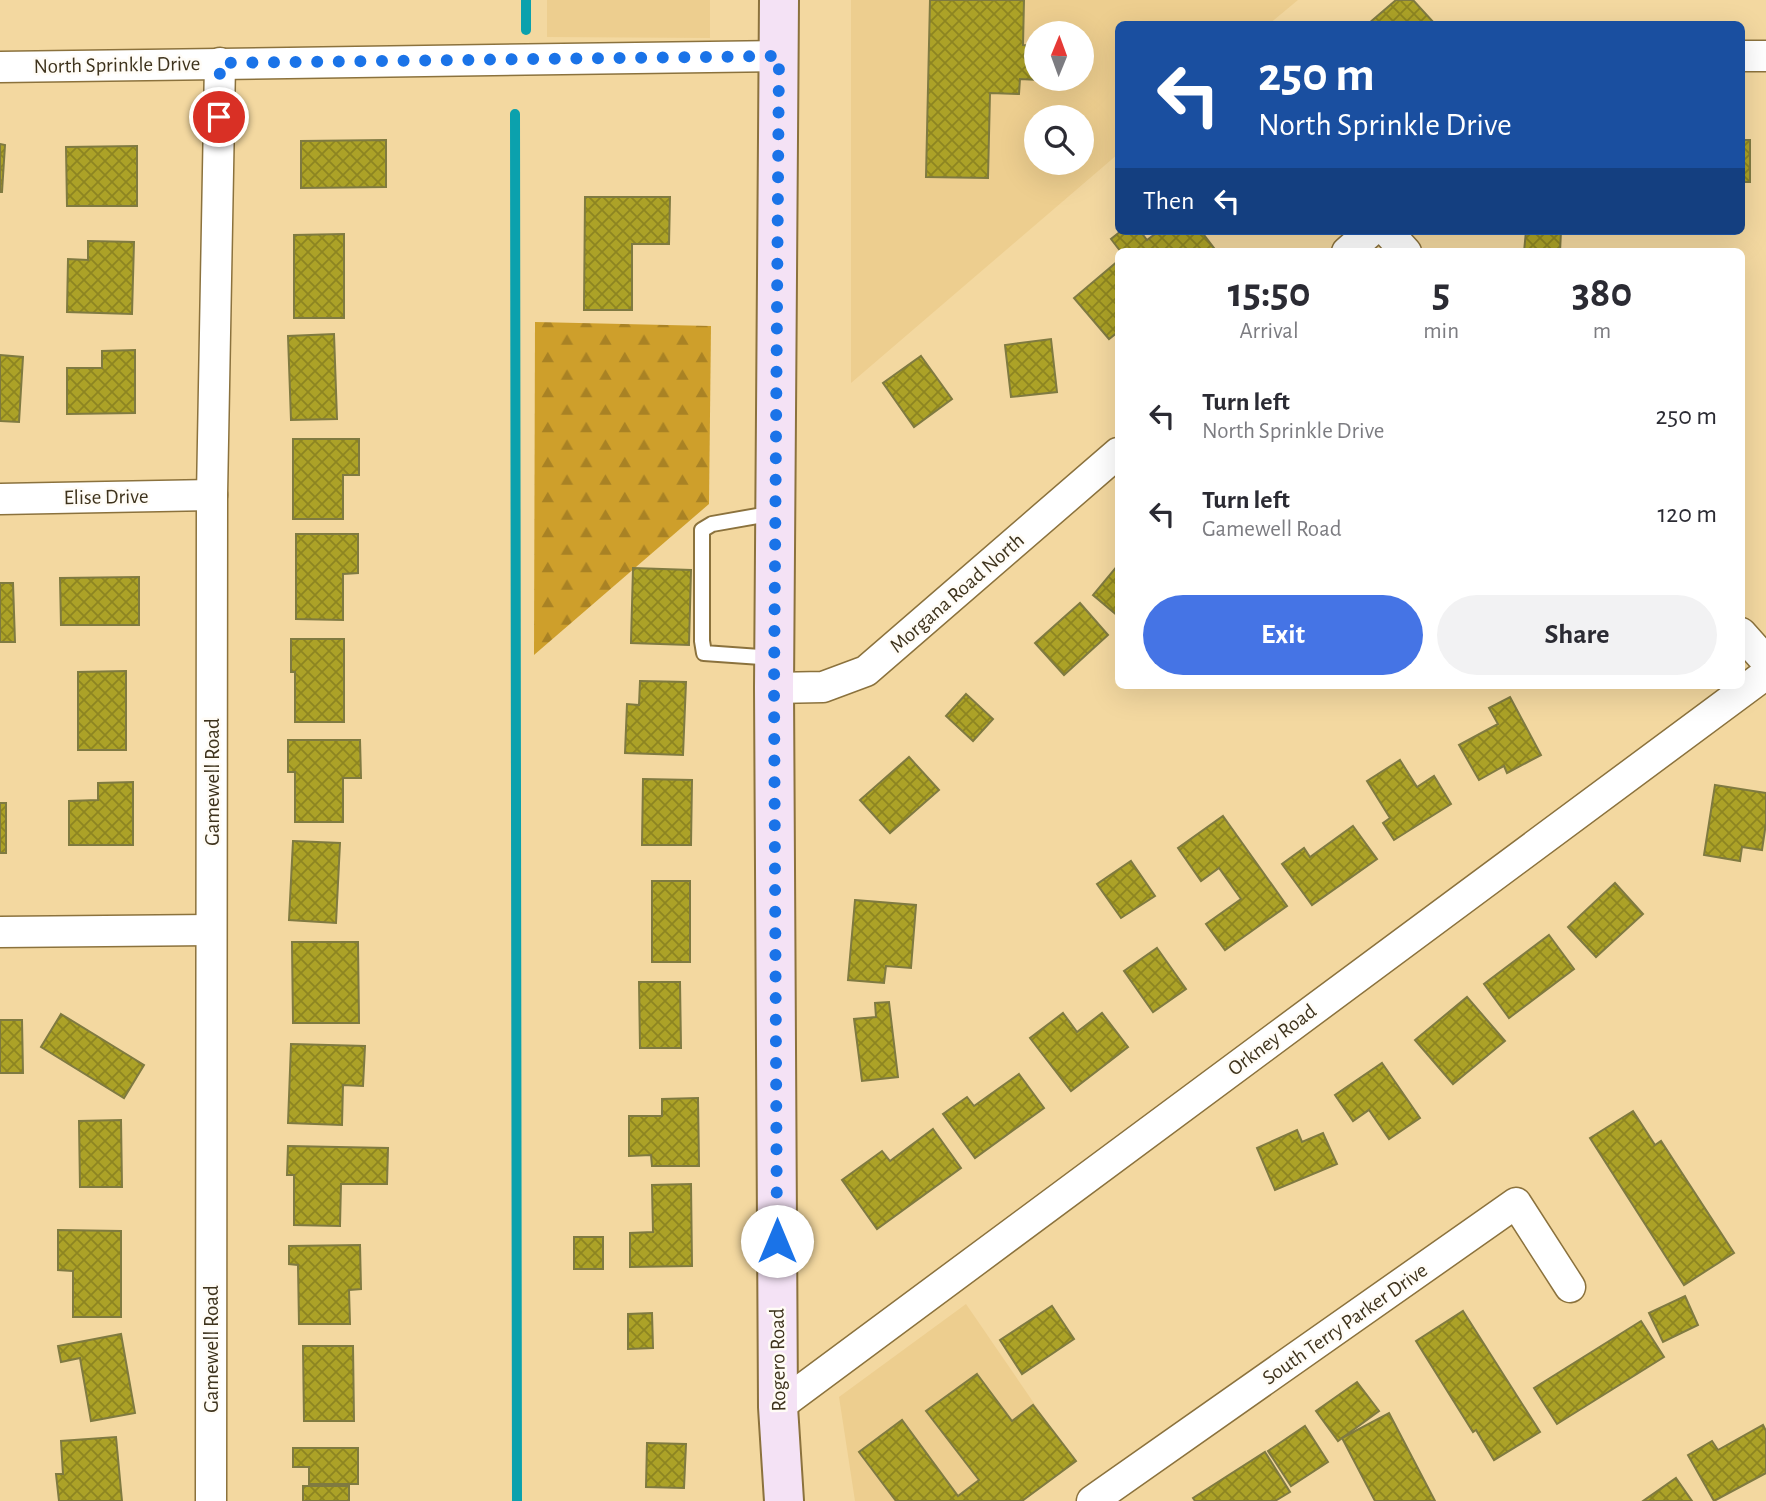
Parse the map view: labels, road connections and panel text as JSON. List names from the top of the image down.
{
  "streets": {
    "main road": ["Rogero Road"],
    "street": [
      "North Sprinkle Drive",
      "Elise Drive",
      "Morgana Road North",
      "Gamewell Road",
      "Orkney Road",
      "South Terry Parker Drive"
    ]
  },
  "crossings": [
    ["North Sprinkle Drive", "Gamewell Road"],
    ["North Sprinkle Drive", "Rogero Road"],
    ["Elise Drive", "Gamewell Road"],
    ["Morgana Road North", "Rogero Road"],
    ["Orkney Road", "Rogero Road"]
  ],
  "north": "top",
  "page": {
    "turn": ["250 m", "North Sprinkle Drive"],
    "then": "Then",
    "eta": [
      "15:50",
      "Arrival",
      "5",
      "min",
      "380",
      "m"
    ],
    "list": [
      {
        "name": "Turn left",
        "note": "North Sprinkle Drive",
        "value": "250 m"
      },
      {
        "name": "Turn left",
        "note": "Gamewell Road",
        "value": "120 m"
      }
    ],
    "buttons": ["Exit", "Share"]
  }
}
